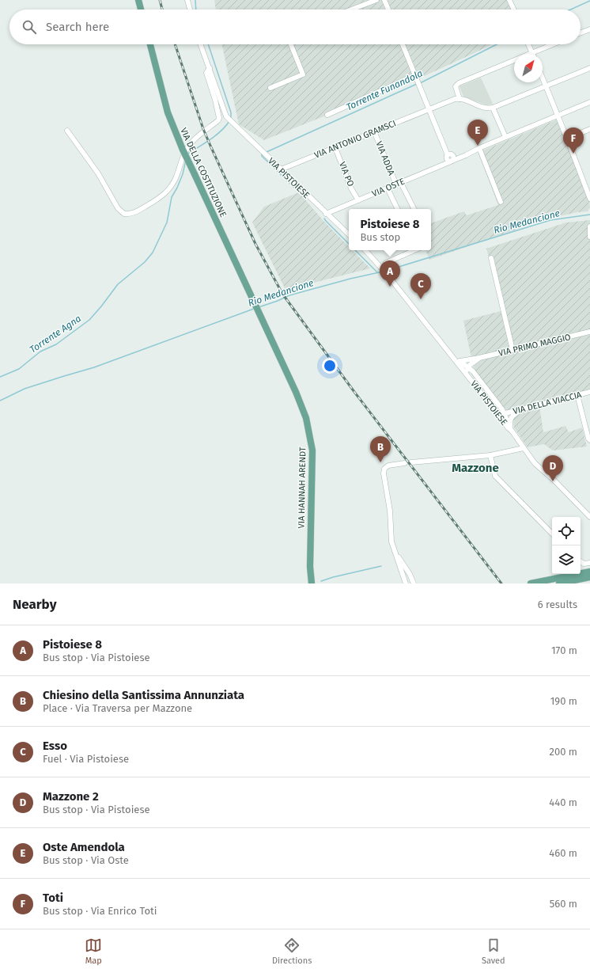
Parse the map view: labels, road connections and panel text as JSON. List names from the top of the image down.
{
  "streets": {
    "main road": ["VIA DELLA COSTITUZIONE", "VIA HANNAH ARENDT"],
    "street": [
      "VIA ANTONIO GRAMSCI",
      "VIA ADDA",
      "VIA PO",
      "VIA PISTOIESE",
      "VIA OSTE",
      "VIA PRIMO MAGGIO",
      "VIA DELLA VIACCIA"
    ]
  },
  "crossings": [
    ["VIA ANTONIO GRAMSCI", "VIA ADDA"],
    ["VIA ANTONIO GRAMSCI", "VIA PO"],
    ["VIA ANTONIO GRAMSCI", "VIA PISTOIESE"],
    ["VIA ADDA", "VIA OSTE"],
    ["VIA DELLA COSTITUZIONE", "VIA HANNAH ARENDT"],
    ["VIA PO", "VIA OSTE"],
    ["VIA PISTOIESE", "VIA OSTE"],
    ["VIA PISTOIESE", "VIA PRIMO MAGGIO"],
    ["VIA PISTOIESE", "VIA DELLA VIACCIA"]
  ],
  "districts": ["Mazzone"],
  "water": ["Torrente Funandola", "Rio Medancione", "Torrente Agna"],
  "north": "top right",
  "page": {
    "search": "Search here",
    "pins": [
      "E",
      "F",
      "A",
      "C",
      "B",
      "D"
    ],
    "popup": ["Pistoiese 8", "Bus stop"],
    "heading": ["Nearby", "6 results"],
    "list": [
      {
        "mark": "A",
        "name": "Pistoiese 8",
        "note": "Bus stop · Via Pistoiese",
        "value": "170 m"
      },
      {
        "mark": "B",
        "name": "Chiesino della Santissima Annunziata",
        "note": "Place · Via Traversa per Mazzone",
        "value": "190 m"
      },
      {
        "mark": "C",
        "name": "Esso",
        "note": "Fuel · Via Pistoiese",
        "value": "200 m"
      },
      {
        "mark": "D",
        "name": "Mazzone 2",
        "note": "Bus stop · Via Pistoiese",
        "value": "440 m"
      },
      {
        "mark": "E",
        "name": "Oste Amendola",
        "note": "Bus stop · Via Oste",
        "value": "460 m"
      },
      {
        "mark": "F",
        "name": "Toti",
        "note": "Bus stop · Via Enrico Toti",
        "value": "560 m"
      }
    ],
    "nav": ["Map", "Directions", "Saved"]
  }
}
